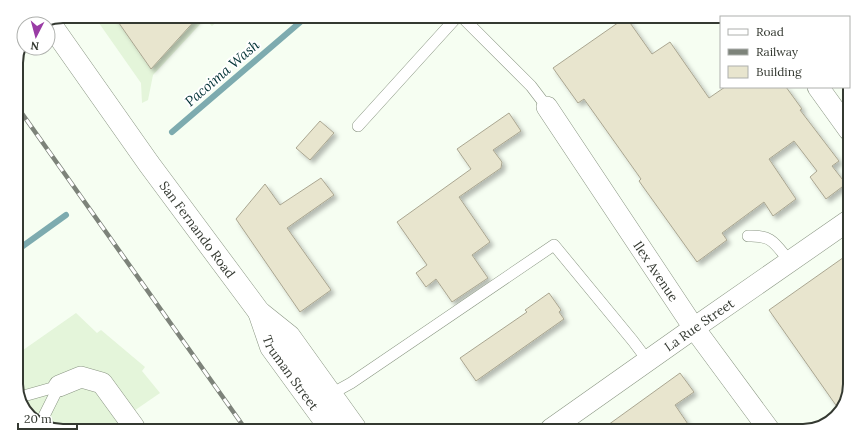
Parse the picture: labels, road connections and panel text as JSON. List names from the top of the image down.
{
  "streets": {
    "main road": ["San Fernando Road", "Truman Street"],
    "street": ["Ilex Avenue", "La Rue Street"]
  },
  "crossings": [
    ["San Fernando Road", "Truman Street"],
    ["Ilex Avenue", "La Rue Street"]
  ],
  "water": ["Pacoima Wash"],
  "legend": ["Road", "Railway", "Building"],
  "scale_bar": "20 m",
  "north": "bottom"
}
